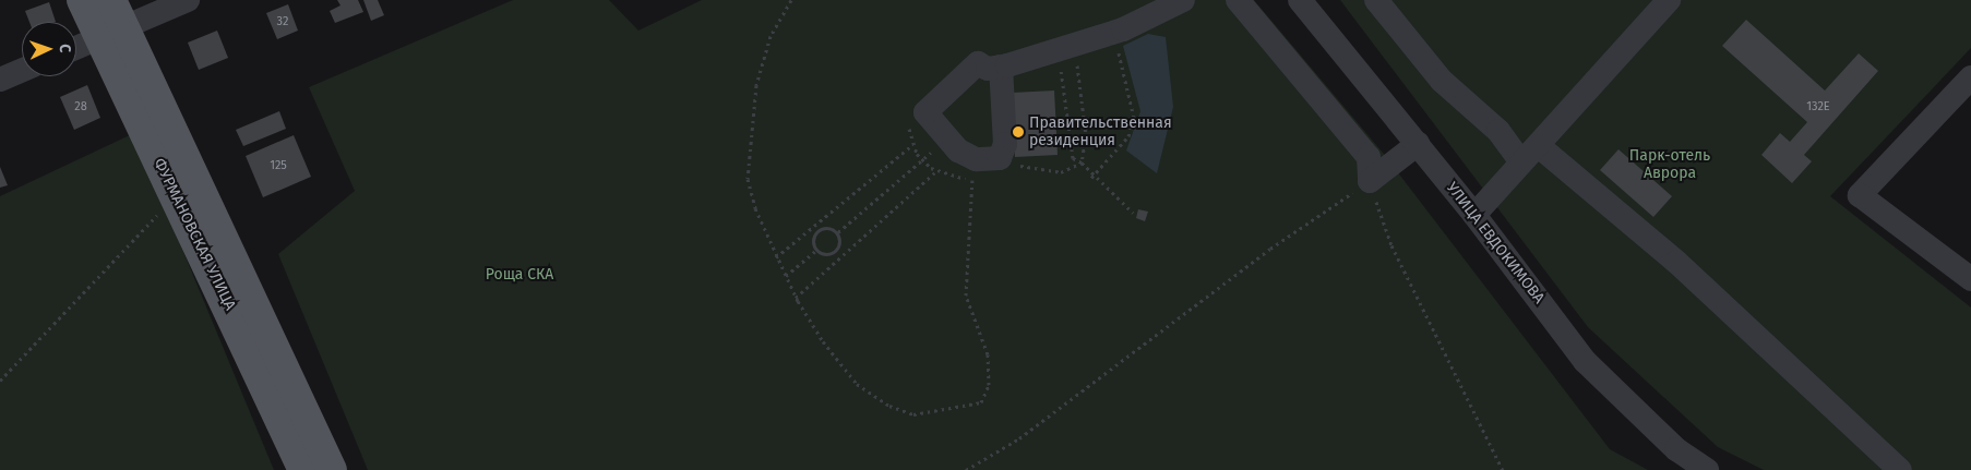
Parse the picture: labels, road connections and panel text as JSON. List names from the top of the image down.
{
  "streets": {
    "main road": ["ФУРМАНОВСКАЯ УЛИЦА"],
    "street": ["УЛИЦА ЕВДОКИМОВА"]
  },
  "parks": ["Парк-отель Аврора", "Роща СКА"],
  "places": ["Правительственная резиденция"],
  "house_numbers": [
    "32",
    "28",
    "132Е",
    "125"
  ],
  "north": "right"
}
